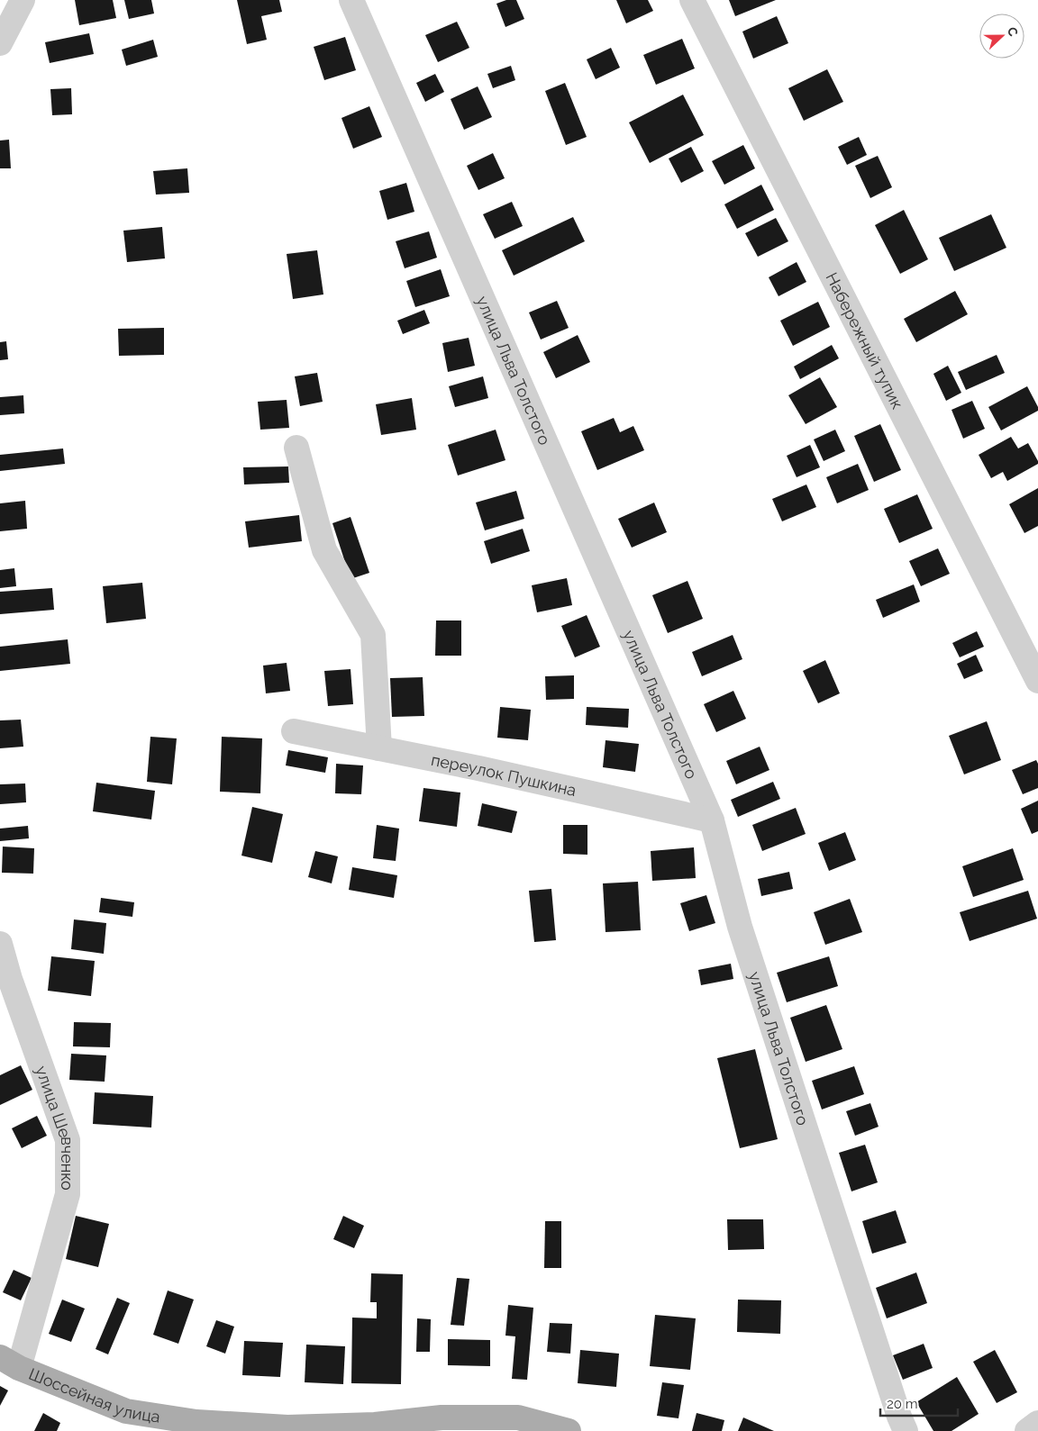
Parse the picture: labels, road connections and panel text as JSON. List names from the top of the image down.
{
  "streets": {
    "main road": ["Шоссейная улица"],
    "street": [
      "Набережный тупик",
      "улица Льва Толстого",
      "переулок Пушкина",
      "улица Шевченко"
    ]
  },
  "crossings": [
    ["улица Льва Толстого", "переулок Пушкина"],
    ["улица Шевченко", "Шоссейная улица"]
  ],
  "scale_bar": "20 m",
  "north": "right"
}
